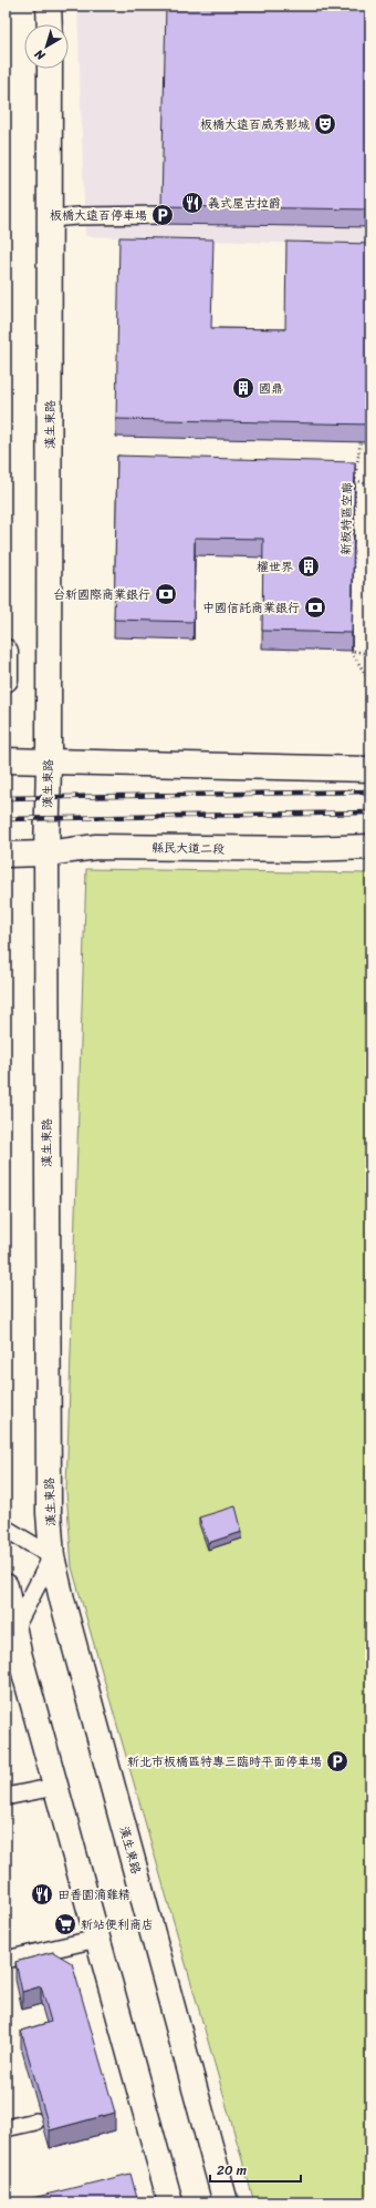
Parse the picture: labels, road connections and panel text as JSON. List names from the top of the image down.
{
  "streets": {
    "street": ["漢生東路", "縣民大道二段"],
    "path": ["新板特區空廊"]
  },
  "crossings": [
    ["漢生東路", "縣民大道二段"]
  ],
  "places": {
    "theatre": ["板橋大遠百威秀影城"],
    "restaurant": ["義式屋古拉爵", "田香園滴雞精"],
    "parking": ["板橋大遠百停車場", "新北市板橋區特專三臨時平面停車場"],
    "building": ["國鼎", "權世界"],
    "bank": ["台新國際商業銀行", "中國信託商業銀行"],
    "supermarket": ["新站便利商店"]
  },
  "scale_bar": "20 m",
  "north": "bottom left"
}
